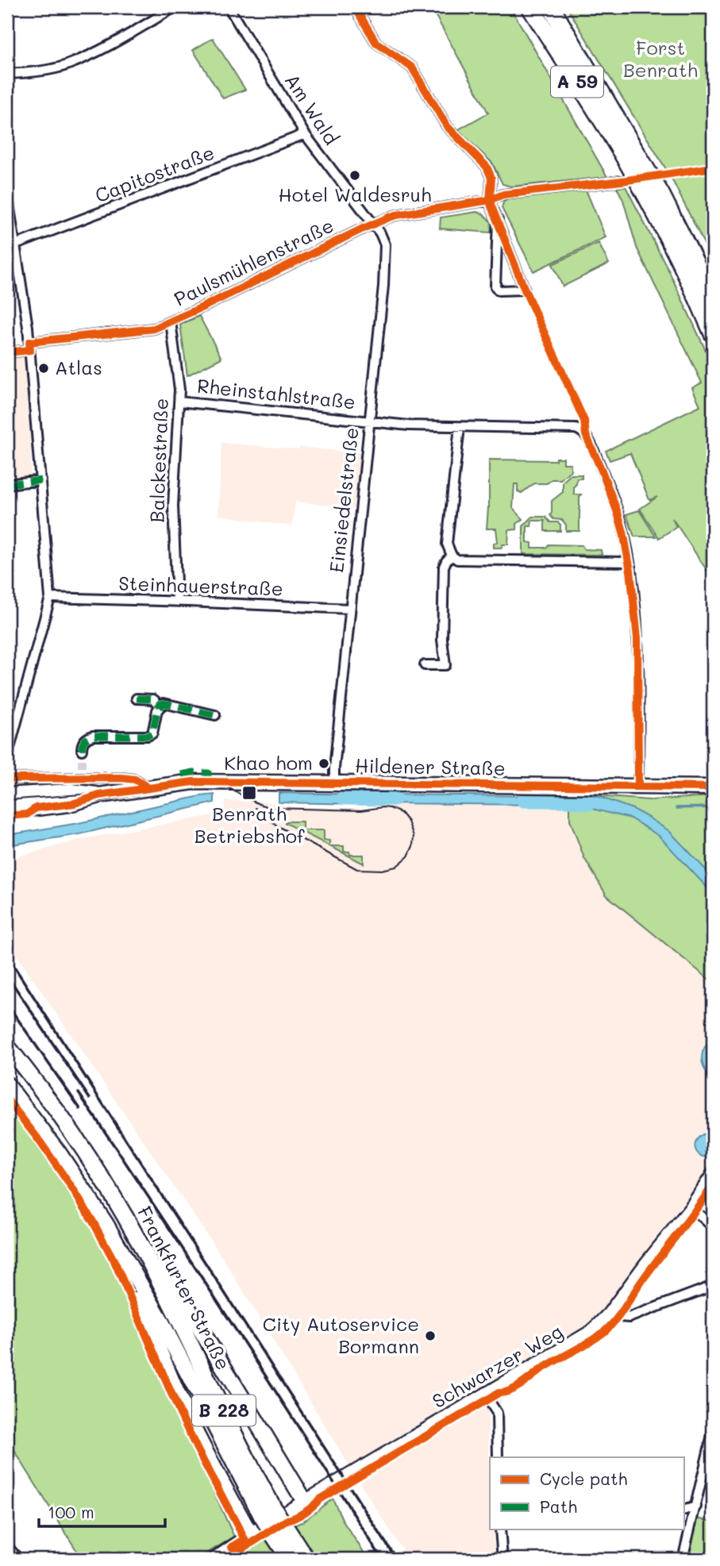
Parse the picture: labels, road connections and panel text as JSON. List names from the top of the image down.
{
  "streets": {
    "highway": ["A 59", "Frankfurter Straße", "B 228"],
    "main road": ["Hildener Straße", "Schwarzer Weg"],
    "street": [
      "Am Wald",
      "Capitostraße",
      "Paulsmühlenstraße",
      "Rheinstahlstraße",
      "Balckestraße",
      "Einsiedelstraße",
      "Steinhauerstraße"
    ]
  },
  "crossings": [
    ["Am Wald", "Capitostraße"],
    ["Am Wald", "Paulsmühlenstraße"],
    ["Am Wald", "Einsiedelstraße"],
    ["Paulsmühlenstraße", "Balckestraße"],
    ["Paulsmühlenstraße", "Einsiedelstraße"],
    ["Rheinstahlstraße", "Balckestraße"],
    ["Rheinstahlstraße", "Einsiedelstraße"],
    ["Balckestraße", "Steinhauerstraße"],
    ["Einsiedelstraße", "Steinhauerstraße"],
    ["Einsiedelstraße", "Hildener Straße"]
  ],
  "parks": ["Forst Benrath"],
  "places": {
    "other": [
      "Hotel Waldesruh",
      "Atlas",
      "Khao hom",
      "City Autoservice Bormann"
    ],
    "transit": ["Benrath Betriebshof"]
  },
  "legend": ["Cycle path", "Path"],
  "scale_bar": "100 m"
}
